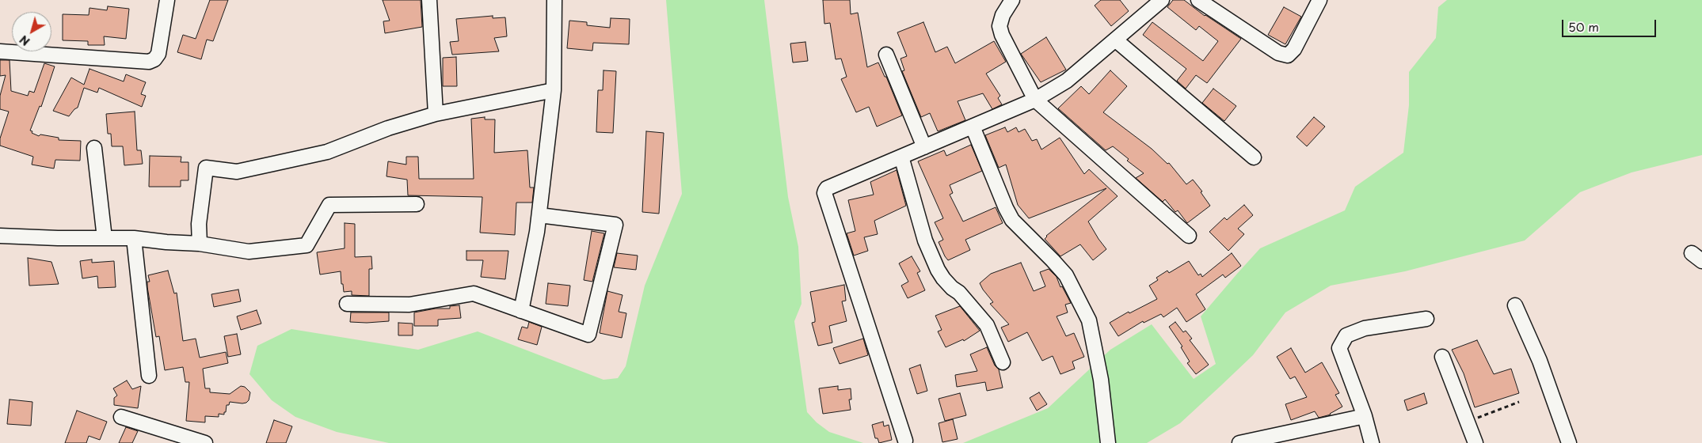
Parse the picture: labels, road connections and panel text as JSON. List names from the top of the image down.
{
  "scale_bar": "50 m",
  "north": "bottom left"
}
